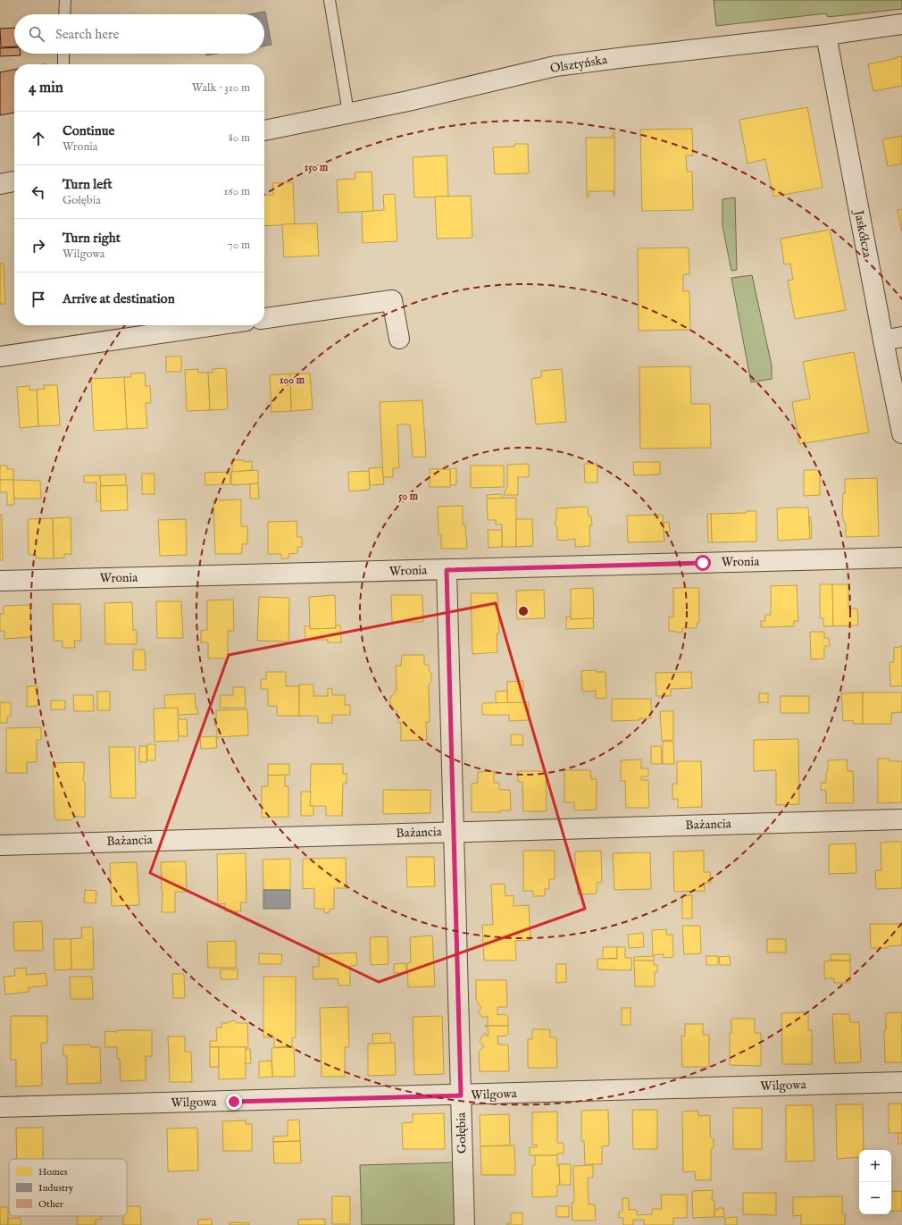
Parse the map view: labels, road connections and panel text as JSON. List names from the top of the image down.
{
  "streets": {
    "street": [
      "Olsztyńska",
      "Jaskółcza",
      "Wronia",
      "Bażancia",
      "Wilgowa",
      "Gołębia"
    ]
  },
  "crossings": [
    ["Olsztyńska", "Jaskółcza"],
    ["Wronia", "Gołębia"],
    ["Bażancia", "Gołębia"],
    ["Wilgowa", "Gołębia"]
  ],
  "legend": ["Homes", "Industry", "Other"],
  "page": {
    "search": "Search here",
    "heading": ["4 min", "Walk · 310 m"],
    "list": [
      ["Continue", "Wronia", "80 m"],
      ["Turn left", "Gołębia", "160 m"],
      ["Turn right", "Wilgowa", "70 m"],
      "Arrive at destination"
    ],
    "map_buttons": ["+", "−"]
  },
  "rings": ["150 m", "100 m", "50 m"]
}
